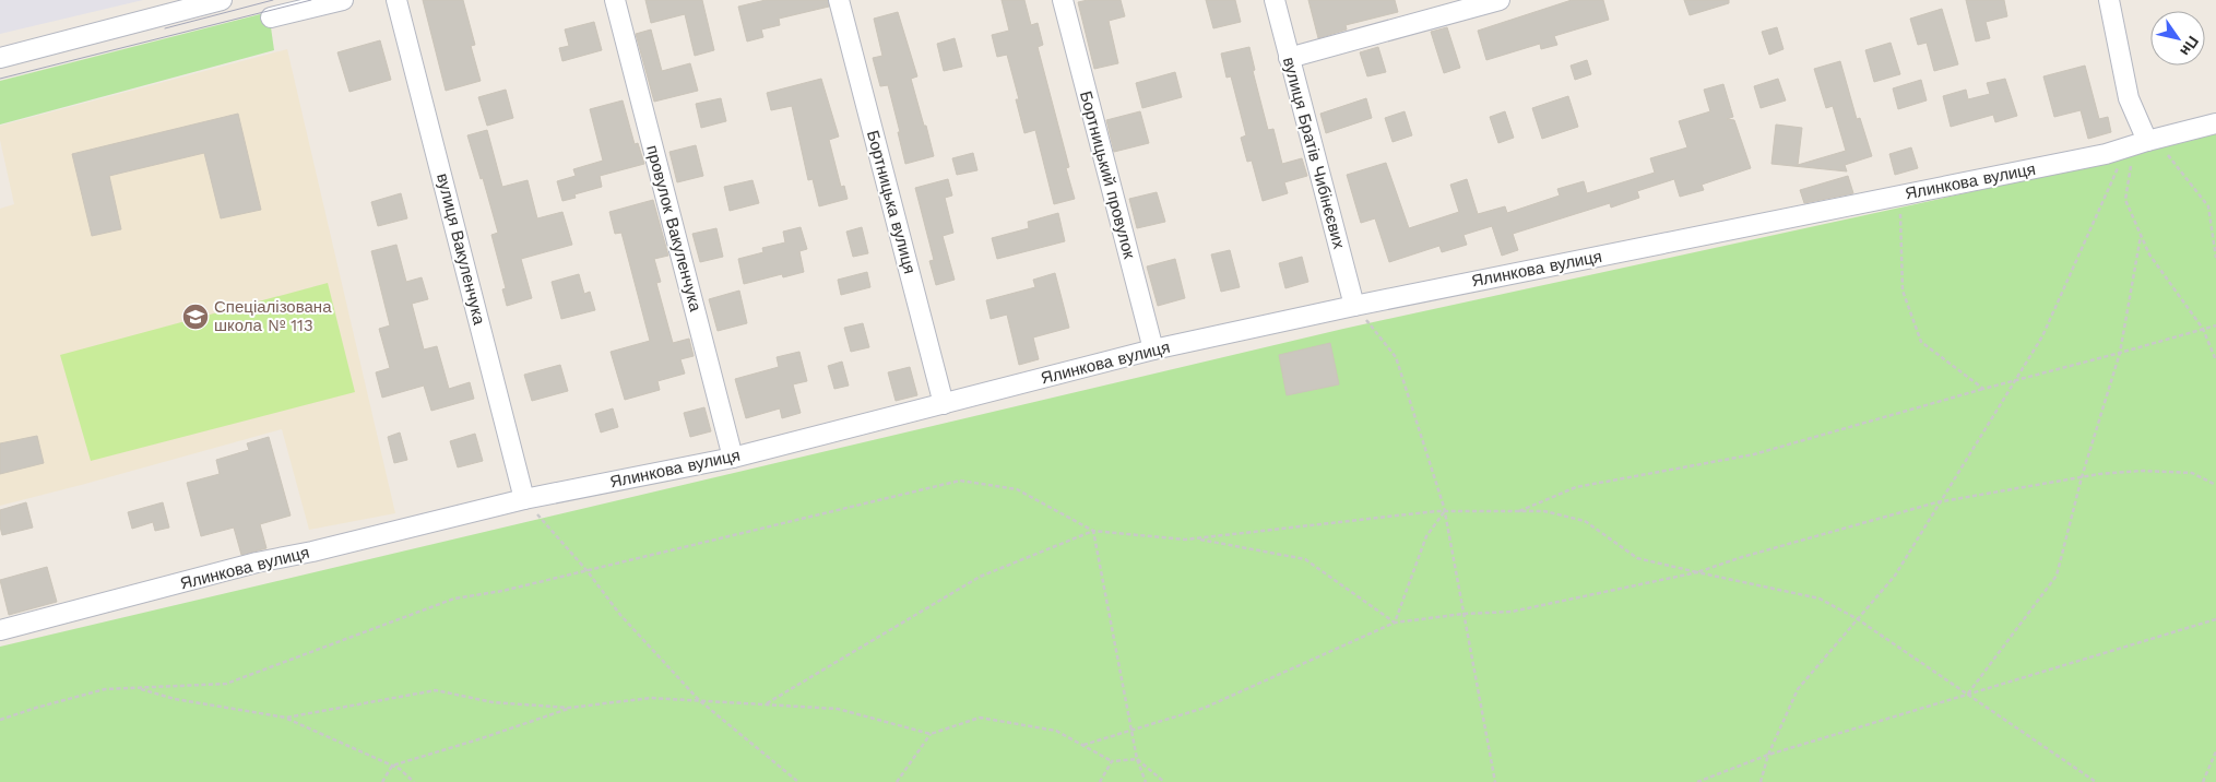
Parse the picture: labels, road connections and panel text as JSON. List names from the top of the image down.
{
  "streets": {
    "street": [
      "вулиця Братів Чибінєєвих",
      "Бортницький провулок",
      "Ялинкова вулиця",
      "Бортницька вулиця",
      "провулок Вакуленчука",
      "вулиця Вакуленчука"
    ]
  },
  "crossings": [
    ["вулиця Братів Чибінєєвих", "Ялинкова вулиця"],
    ["Бортницький провулок", "Ялинкова вулиця"],
    ["Ялинкова вулиця", "Бортницька вулиця"],
    ["Ялинкова вулиця", "провулок Вакуленчука"],
    ["Ялинкова вулиця", "вулиця Вакуленчука"]
  ],
  "places": {
    "school or university": ["Спеціалізована школа № 113"]
  },
  "north": "bottom right"
}
